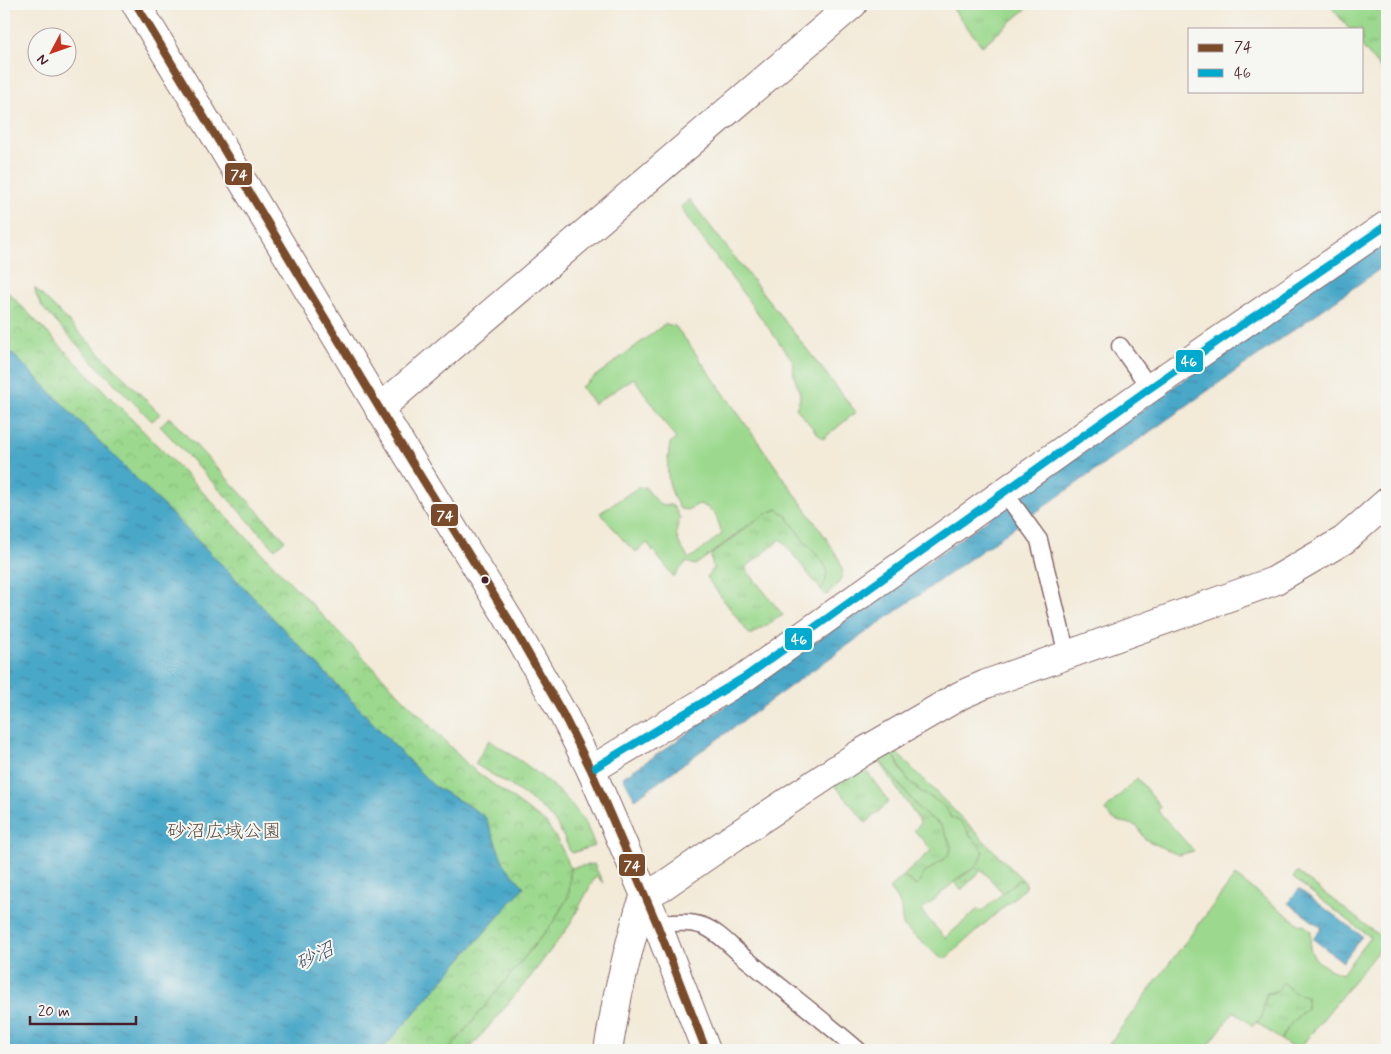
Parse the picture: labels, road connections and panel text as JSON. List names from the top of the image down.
{
  "water": ["砂沼"],
  "parks": ["砂沼広域公園"],
  "lines": ["transit line 74", "transit line 46"],
  "legend": ["74", "46"],
  "scale_bar": "20 m",
  "north": "bottom left"
}
